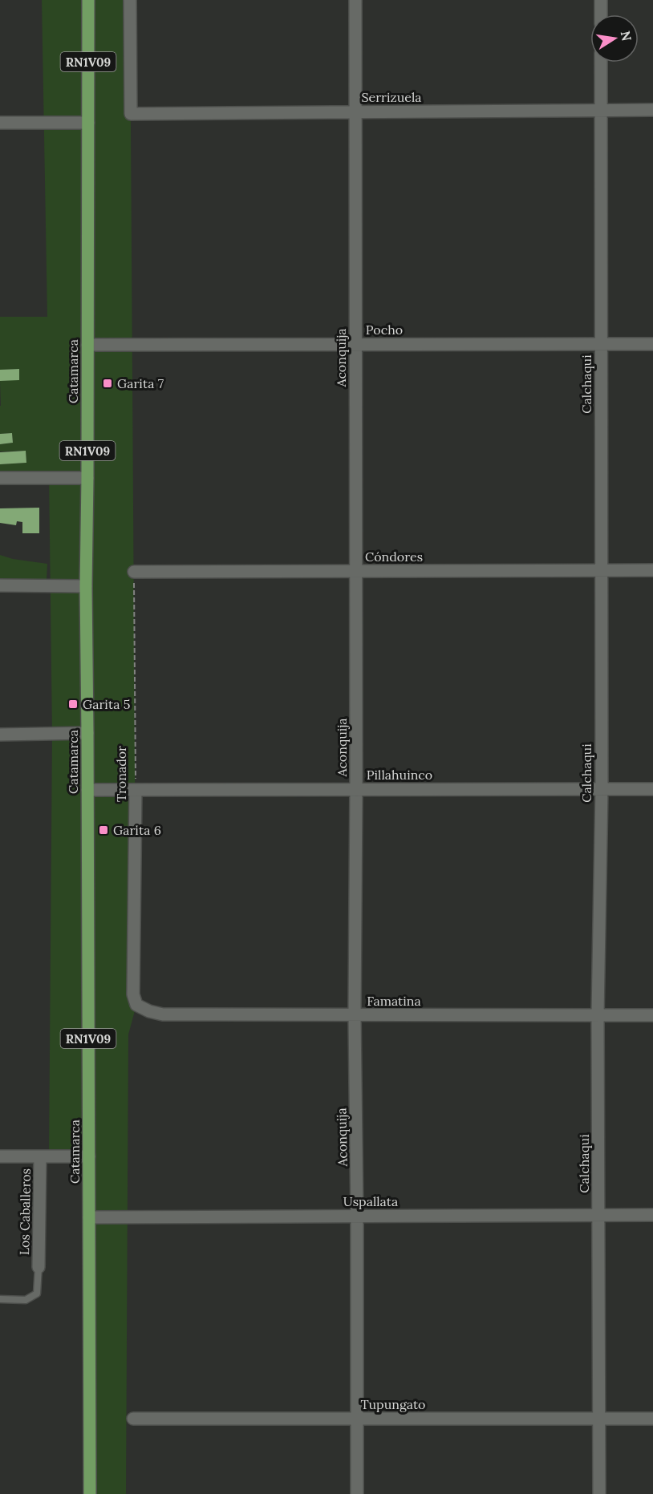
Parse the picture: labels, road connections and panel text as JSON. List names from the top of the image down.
{
  "streets": {
    "main road": ["RN1V09", "Catamarca"],
    "street": [
      "Serrizuela",
      "Pocho",
      "Aconquija",
      "Calchaqui",
      "Cóndores",
      "Tronador",
      "Pillahuinco",
      "Famatina",
      "Uspallata",
      "Los Caballeros",
      "Tupungato"
    ]
  },
  "crossings": [
    ["Serrizuela", "Aconquija"],
    ["Serrizuela", "Calchaqui"],
    ["Pocho", "Aconquija"],
    ["Pocho", "Catamarca"],
    ["Pocho", "Calchaqui"],
    ["Aconquija", "Cóndores"],
    ["Aconquija", "Pillahuinco"],
    ["Aconquija", "Famatina"],
    ["Aconquija", "Uspallata"],
    ["Aconquija", "Tupungato"],
    ["Catamarca", "Pillahuinco"],
    ["Catamarca", "Uspallata"],
    ["Calchaqui", "Cóndores"],
    ["Calchaqui", "Pillahuinco"],
    ["Calchaqui", "Famatina"],
    ["Calchaqui", "Uspallata"],
    ["Calchaqui", "Tupungato"],
    ["Cóndores", "Tronador"],
    ["Tronador", "Pillahuinco"],
    ["Tronador", "Famatina"]
  ],
  "places": {
    "transit": ["Garita 7", "Garita 5", "Garita 6"]
  },
  "north": "right"
}
